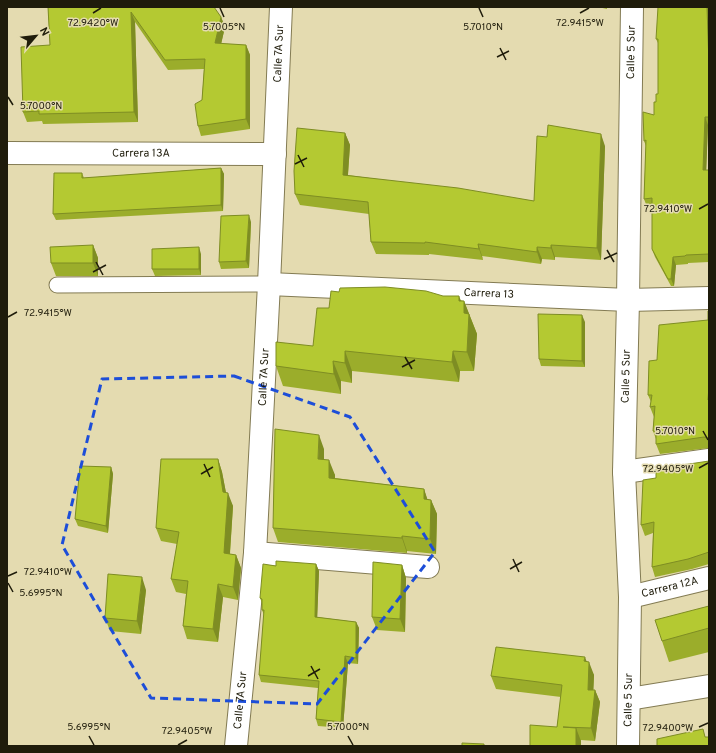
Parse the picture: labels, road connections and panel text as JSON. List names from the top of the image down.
{
  "streets": {
    "street": [
      "Calle 7A Sur",
      "Calle 5 Sur",
      "Carrera 13A",
      "Carrera 13",
      "Carrera 12A"
    ]
  },
  "crossings": [
    ["Calle 7A Sur", "Carrera 13A"],
    ["Calle 7A Sur", "Carrera 13"],
    ["Calle 5 Sur", "Carrera 13"],
    ["Calle 5 Sur", "Carrera 12A"]
  ],
  "north": "top right",
  "coordinates": [
    "72.9420°W",
    "72.9415°W",
    "5.7005°N",
    "5.7010°N",
    "5.7000°N",
    "72.9410°W",
    "72.9405°W",
    "5.6995°N",
    "72.9400°W"
  ]
}
